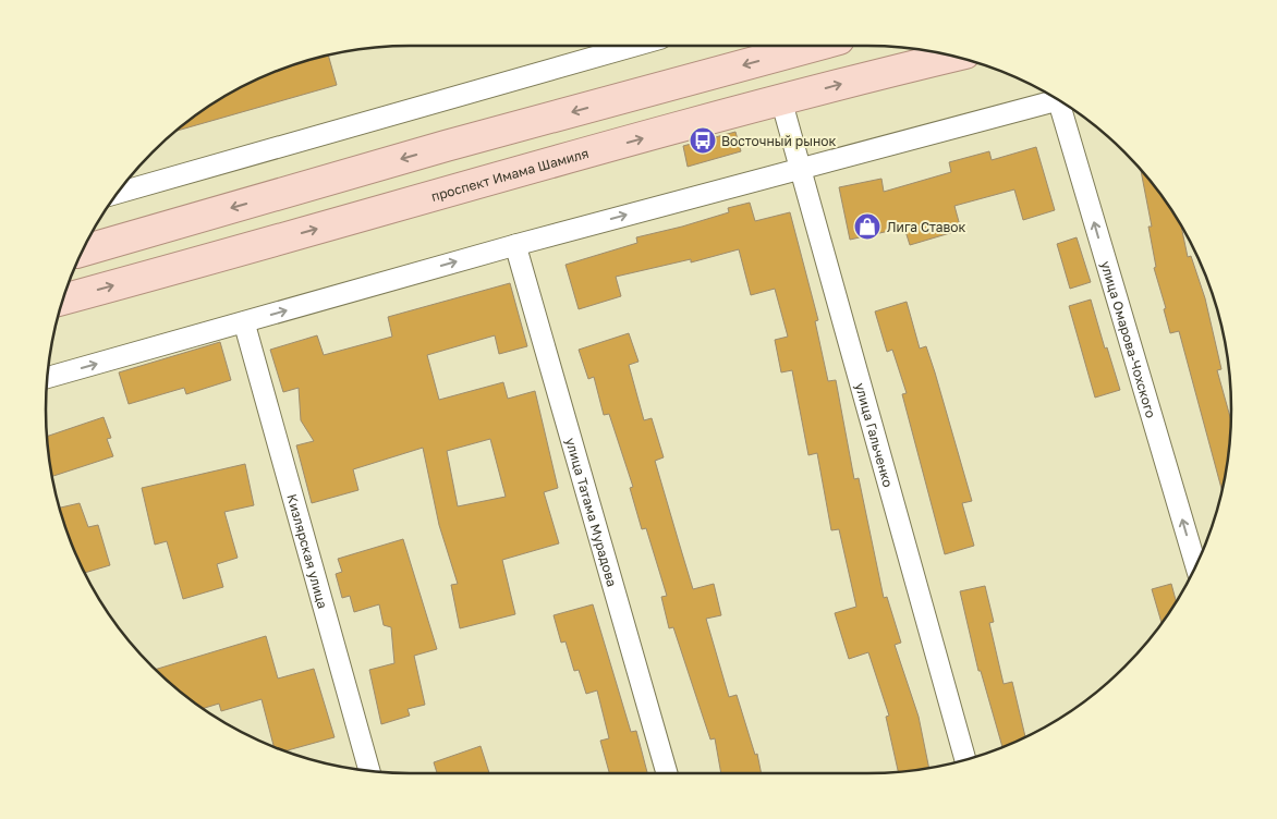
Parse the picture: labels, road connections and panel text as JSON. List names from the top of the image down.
{
  "streets": {
    "main road": ["проспект Имама Шамиля"],
    "street": [
      "улица Омарова-Чохского",
      "улица Гальченко",
      "улица Татама Мурадова",
      "Кизлярская улица"
    ]
  },
  "crossings": [
    ["проспект Имама Шамиля", "улица Гальченко"]
  ],
  "one_way": ["улица Омарова-Чохского"],
  "places": {
    "bus stop": ["Восточный рынок"],
    "shop": ["Лига Ставок"]
  }
}
